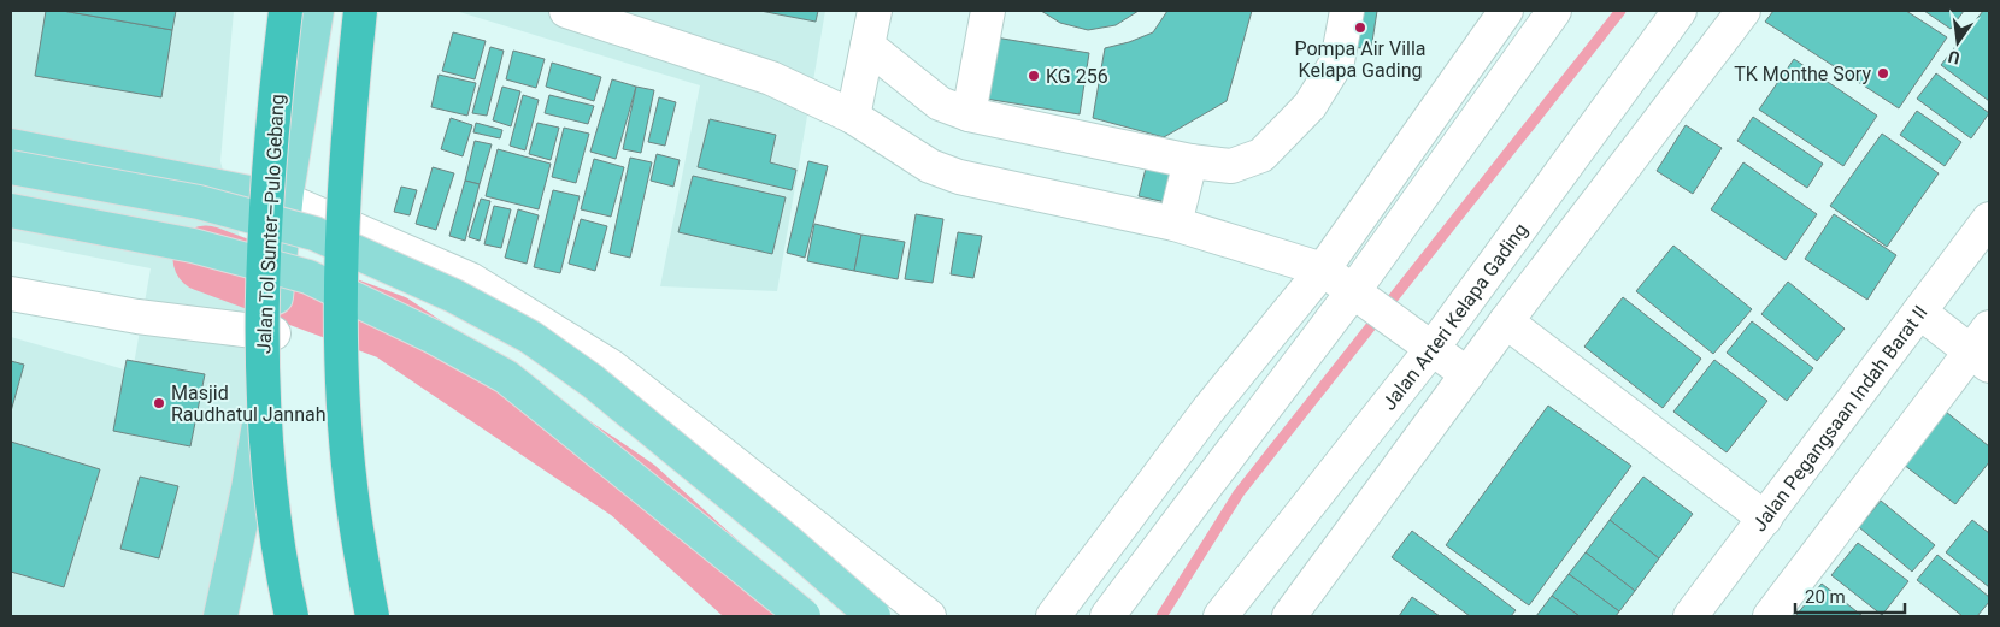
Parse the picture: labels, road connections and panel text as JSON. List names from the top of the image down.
{
  "streets": {
    "highway": ["Jalan Tol Sunter–Pulo Gebang"],
    "street": ["Jalan Arteri Kelapa Gading", "Jalan Pegangsaan Indah Barat II"]
  },
  "places": [
    "Pompa Air Villa Kelapa Gading",
    "TK Monthe Sory",
    "KG 256",
    "Masjid Raudhatul Jannah"
  ],
  "scale_bar": "20 m",
  "north": "bottom"
}
